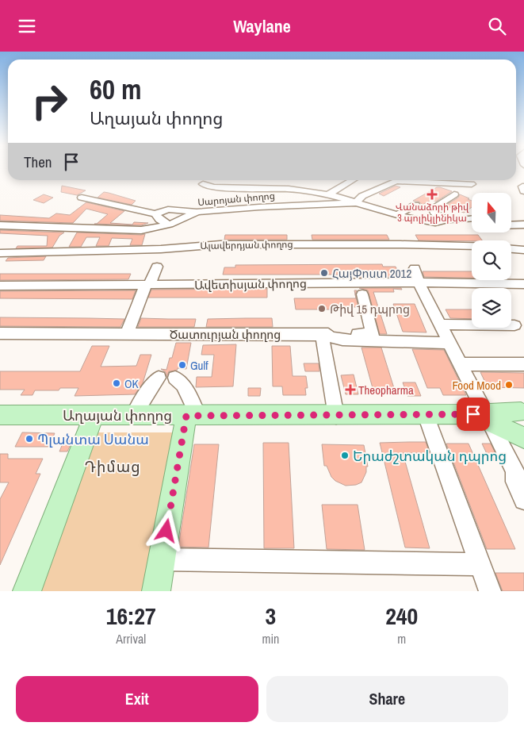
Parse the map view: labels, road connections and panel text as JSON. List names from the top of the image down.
{
  "streets": {
    "main road": ["Աղայան փողոց"],
    "street": [
      "Սարոյան փողոց",
      "Ալավերդյան փողոց",
      "Ավետիսյան փողոց",
      "Ծատուրյան փողոց"
    ]
  },
  "districts": ["Դիմաց"],
  "places": {
    "health": ["Վանաձորի թիվ 3 պոլիկլինիկա", "Theopharma"],
    "other": [
      "ՀայՓոստ 2012",
      "Թիվ 15 դպրոց",
      "Gulf",
      "OK",
      "Food Mood",
      "Պլանտա Սանա",
      "Երաժշտական դպրոց"
    ]
  },
  "north": "top",
  "page": {
    "header": "Waylane",
    "turn": ["60 m", "Աղայան փողոց"],
    "then": "Then",
    "eta": [
      "16:27",
      "Arrival",
      "3",
      "min",
      "240",
      "m"
    ],
    "buttons": ["Exit", "Share"]
  }
}
